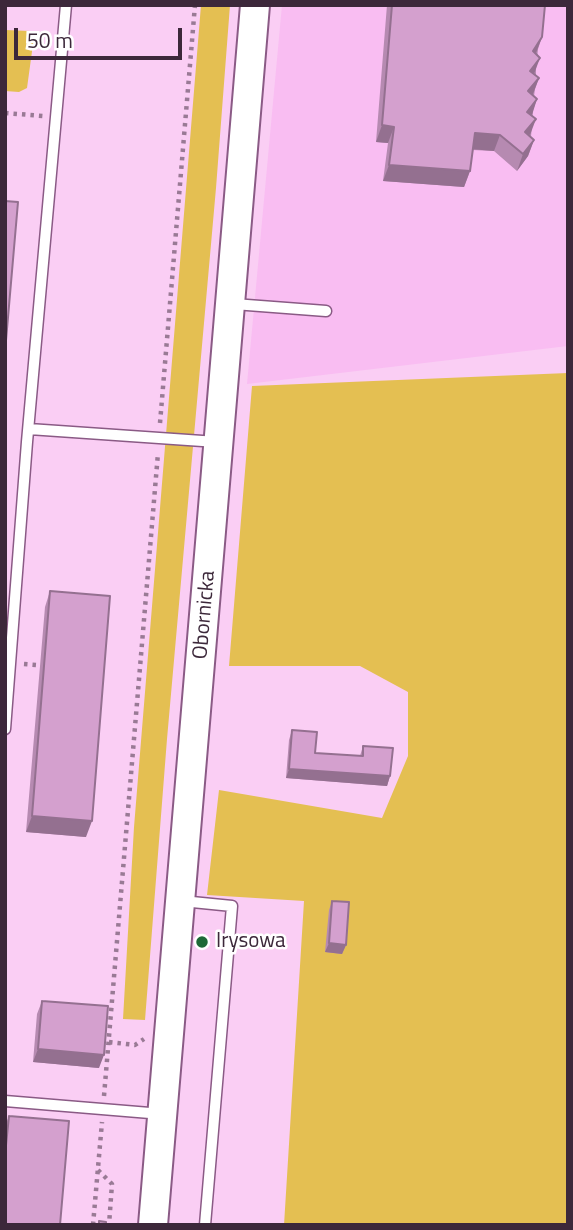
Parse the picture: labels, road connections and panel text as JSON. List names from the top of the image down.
{
  "streets": {
    "main road": ["Obornicka"]
  },
  "places": ["Irysowa"],
  "scale_bar": "50 m"
}
